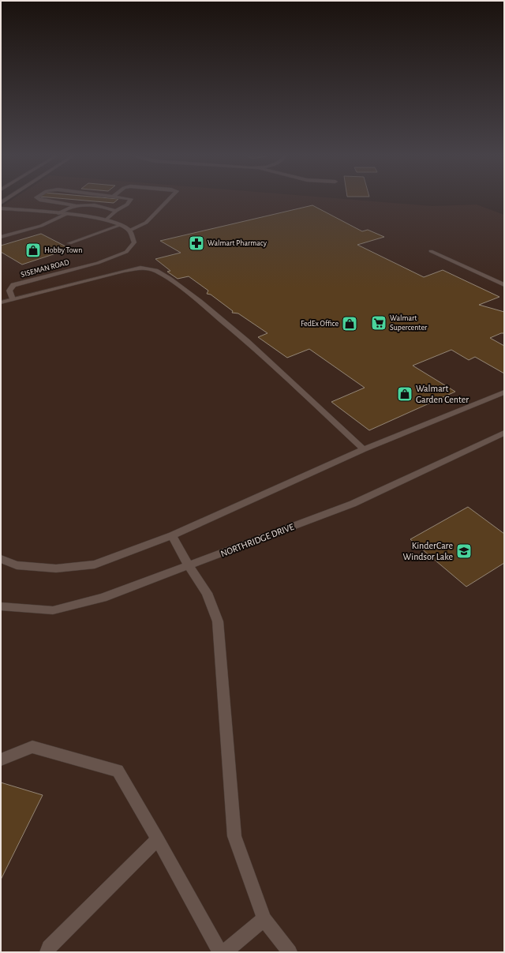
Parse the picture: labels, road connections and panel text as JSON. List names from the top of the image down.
{
  "streets": {
    "street": ["SISEMAN ROAD", "NORTHRIDGE DRIVE"]
  },
  "places": {
    "pharmacy": ["Walmart Pharmacy"],
    "shop": ["Hobby Town", "FedEx Office", "Walmart Garden Center"],
    "supermarket": ["Walmart Supercenter"],
    "school or university": ["KinderCare Windsor Lake"]
  }
}
